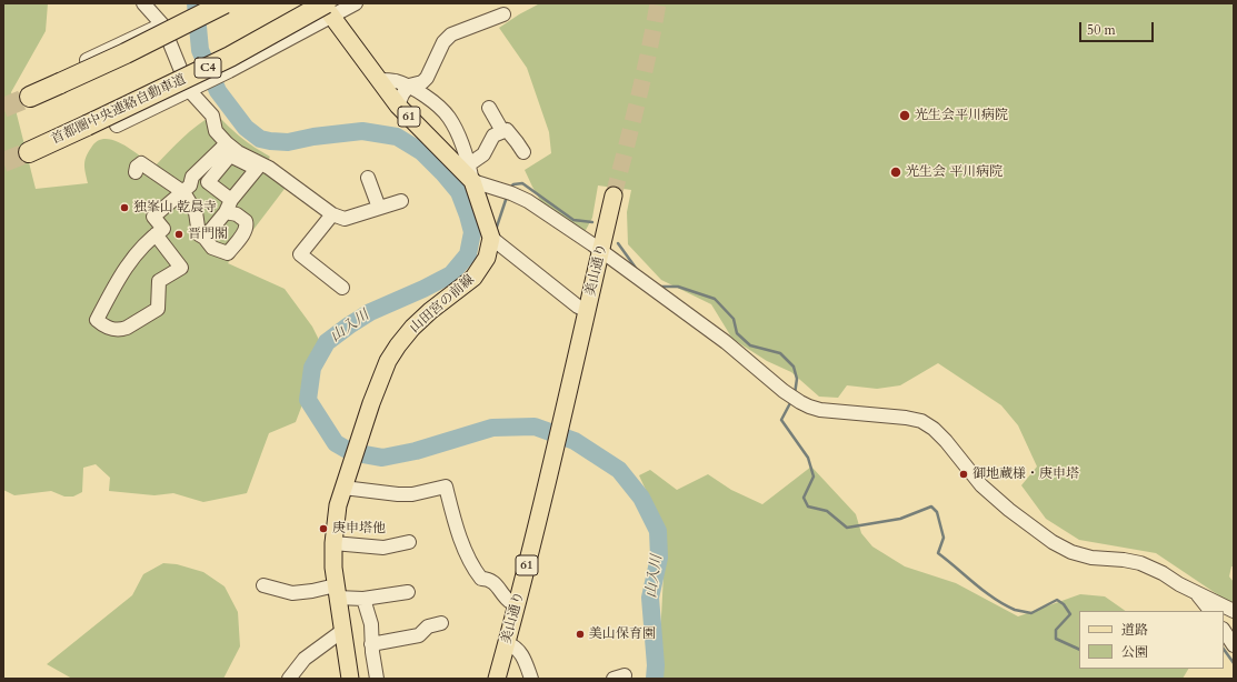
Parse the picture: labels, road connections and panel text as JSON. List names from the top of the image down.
{
  "streets": {
    "highway": ["C4", "首都圏中央連絡自動車道"],
    "main road": ["61", "美山通り", "山田宮の前線"]
  },
  "crossings": [
    ["首都圏中央連絡自動車道", "61"],
    ["61", "山田宮の前線"]
  ],
  "water": ["山入川"],
  "places": [
    "光生会平川病院",
    "光生会 平川病院",
    "独峯山 乾晨寺",
    "晋門閣",
    "御地蔵様・庚申塔",
    "庚申塔他",
    "美山保育園"
  ],
  "legend": ["道路", "公園"],
  "scale_bar": "50 m"
}
